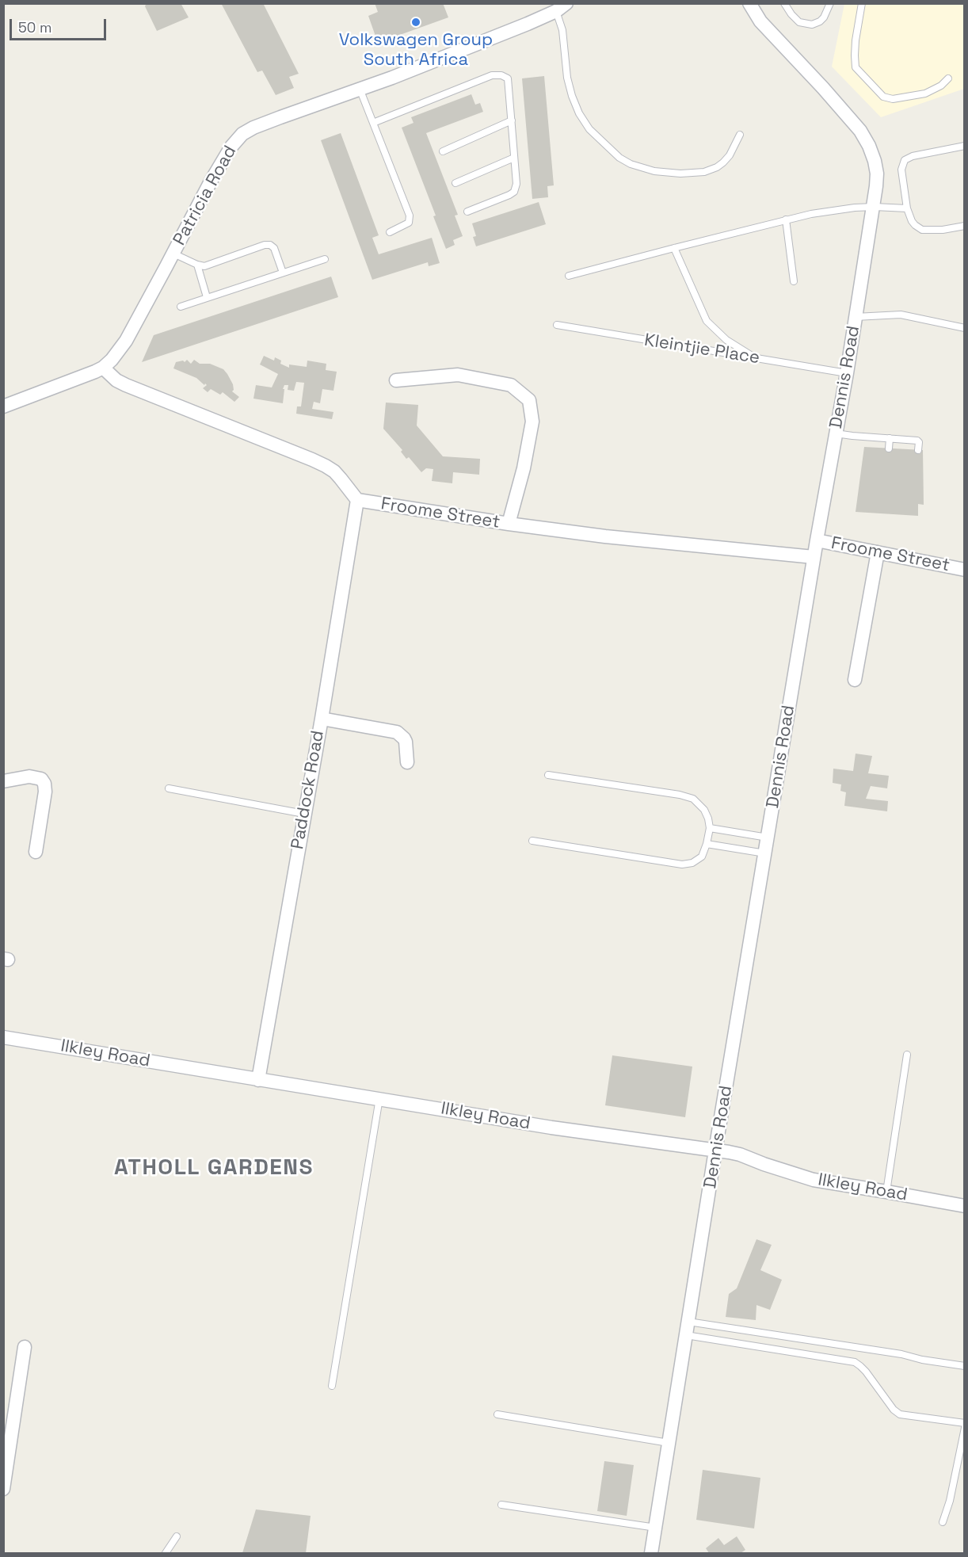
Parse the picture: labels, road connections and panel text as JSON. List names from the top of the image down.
{
  "streets": {
    "street": [
      "Patricia Road",
      "Dennis Road",
      "Froome Street",
      "Paddock Road",
      "Ilkley Road"
    ],
    "lane": ["Kleintjie Place"]
  },
  "crossings": [
    ["Patricia Road", "Froome Street"],
    ["Kleintjie Place", "Dennis Road"],
    ["Dennis Road", "Froome Street"],
    ["Dennis Road", "Ilkley Road"],
    ["Froome Street", "Paddock Road"],
    ["Paddock Road", "Ilkley Road"]
  ],
  "districts": ["ATHOLL GARDENS"],
  "places": ["Volkswagen Group South Africa"],
  "scale_bar": "50 m"
}
